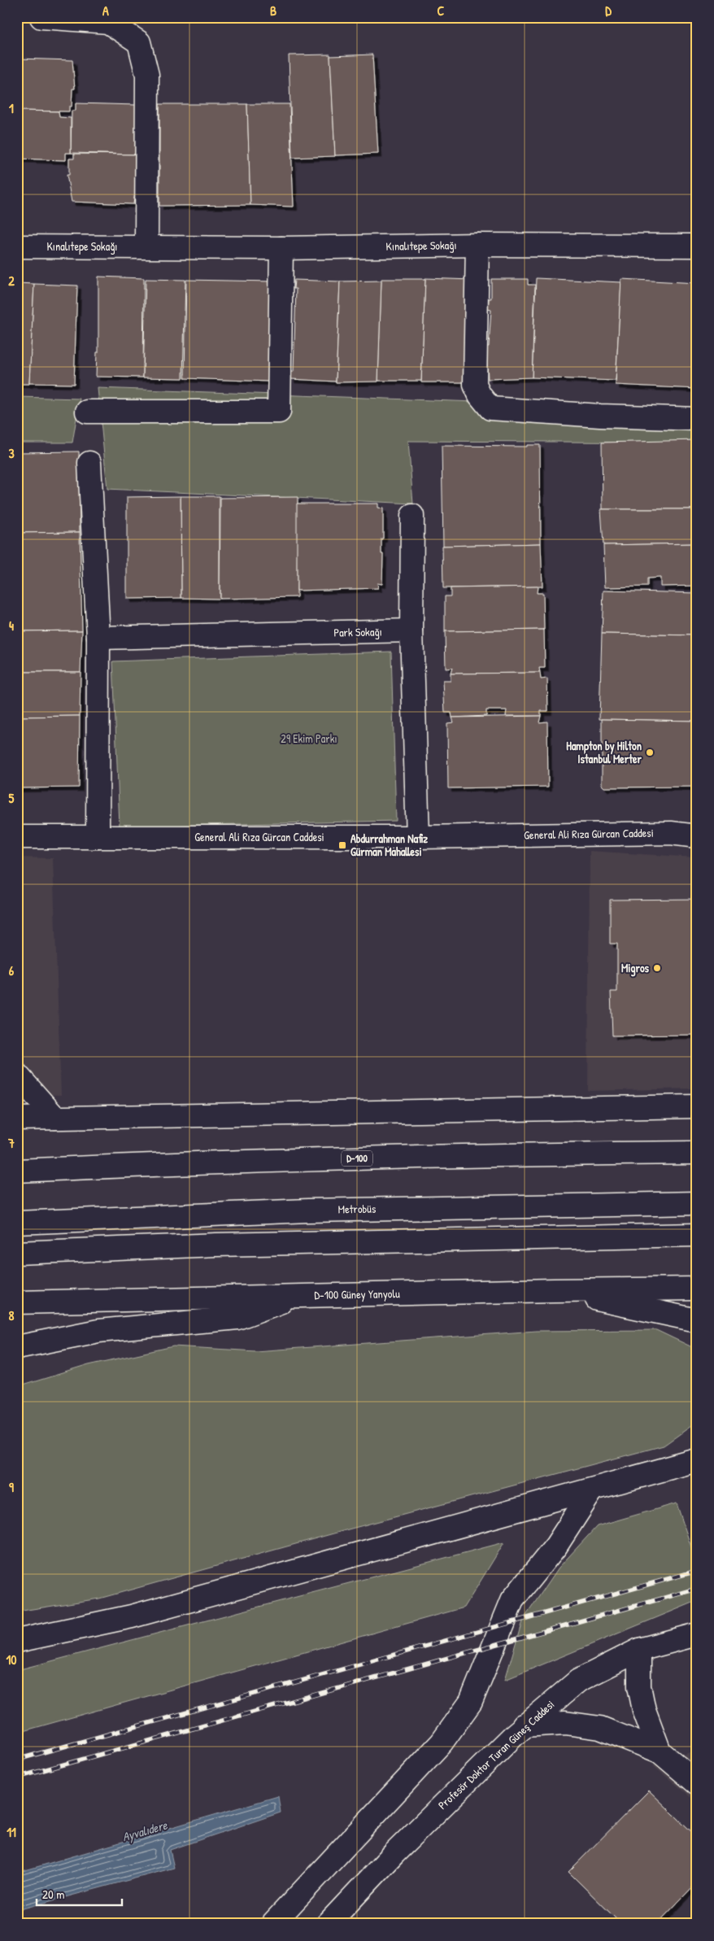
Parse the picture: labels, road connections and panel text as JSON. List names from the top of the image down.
{
  "streets": {
    "main road": [
      "Kınalıtepe Sokağı",
      "Park Sokağı",
      "General Ali Rıza Gürcan Caddesi",
      "D-100",
      "Metrobüs",
      "D-100 Güney Yanyolu",
      "Profesör Doktor Turan Güneş Caddesi"
    ]
  },
  "water": ["Ayvalıdere"],
  "parks": ["29 Ekim Parkı"],
  "places": {
    "other": ["Hampton by Hilton Istanbul Merter", "Migros"],
    "transit": ["Abdurrahman Nafiz Gürman Mahallesi"]
  },
  "scale_bar": "20 m",
  "grid": {
    "columns": [
      "A",
      "B",
      "C",
      "D"
    ],
    "rows": [
      "1",
      "2",
      "3",
      "4",
      "5",
      "6",
      "7",
      "8",
      "9",
      "10",
      "11"
    ]
  }
}
